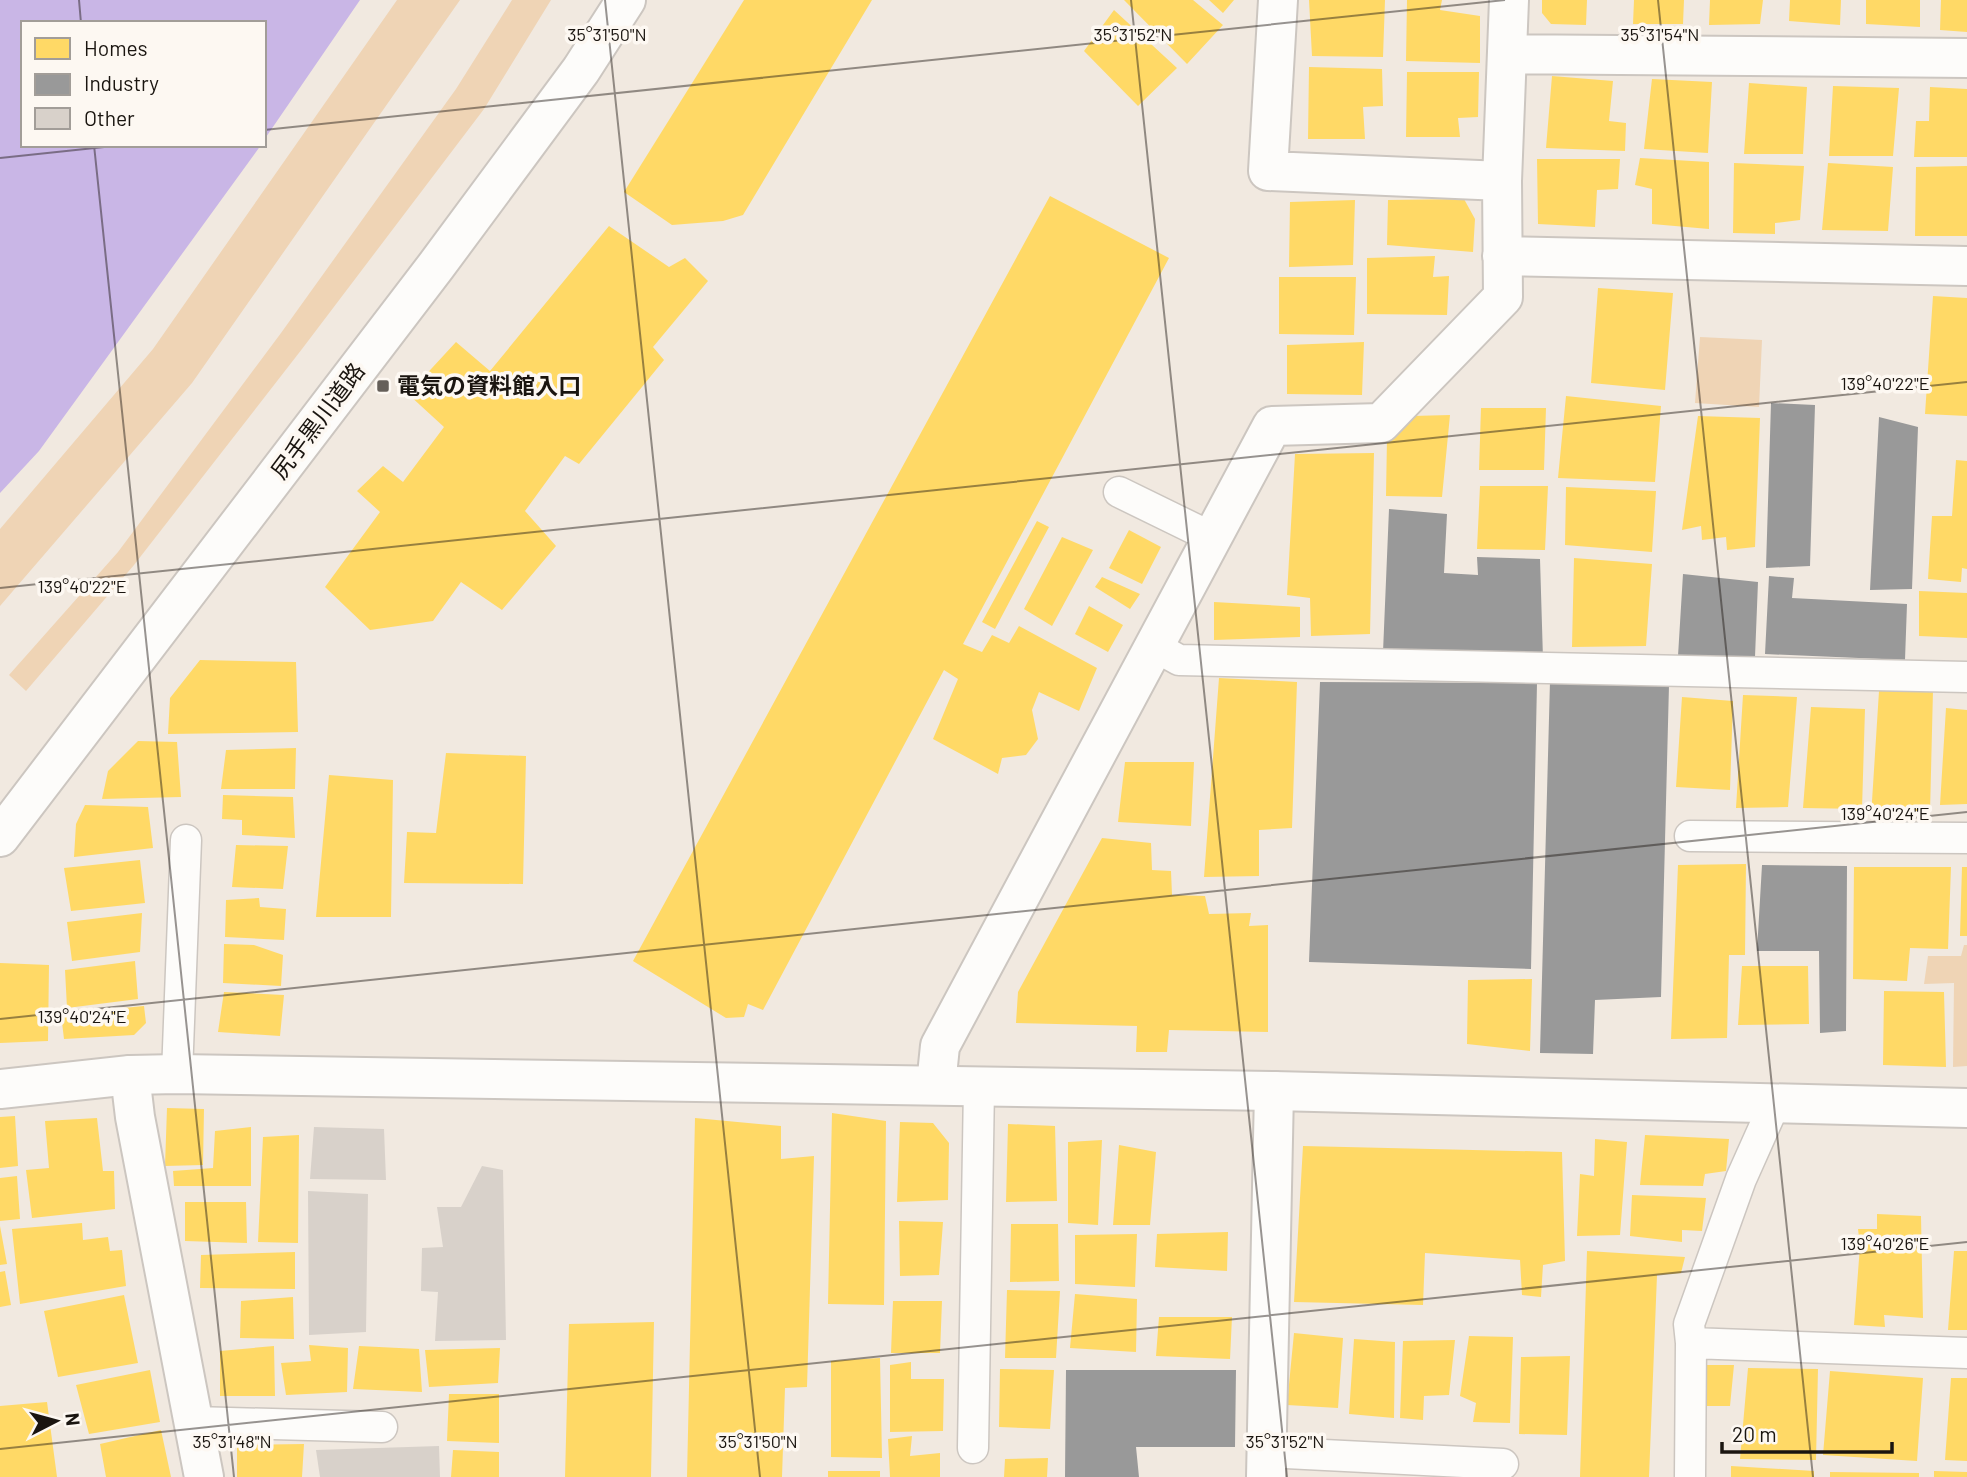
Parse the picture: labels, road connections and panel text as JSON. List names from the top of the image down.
{
  "streets": {
    "street": ["尻手黒川道路"]
  },
  "places": {
    "transit": ["電気の資料館入口"]
  },
  "legend": ["Homes", "Industry", "Other"],
  "scale_bar": "20 m",
  "north": "right",
  "coordinates": [
    "35°31'50\"N",
    "35°31'52\"N",
    "35°31'54\"N",
    "139°40'22\"E",
    "139°40'24\"E",
    "139°40'26\"E",
    "35°31'48\"N"
  ]
}
